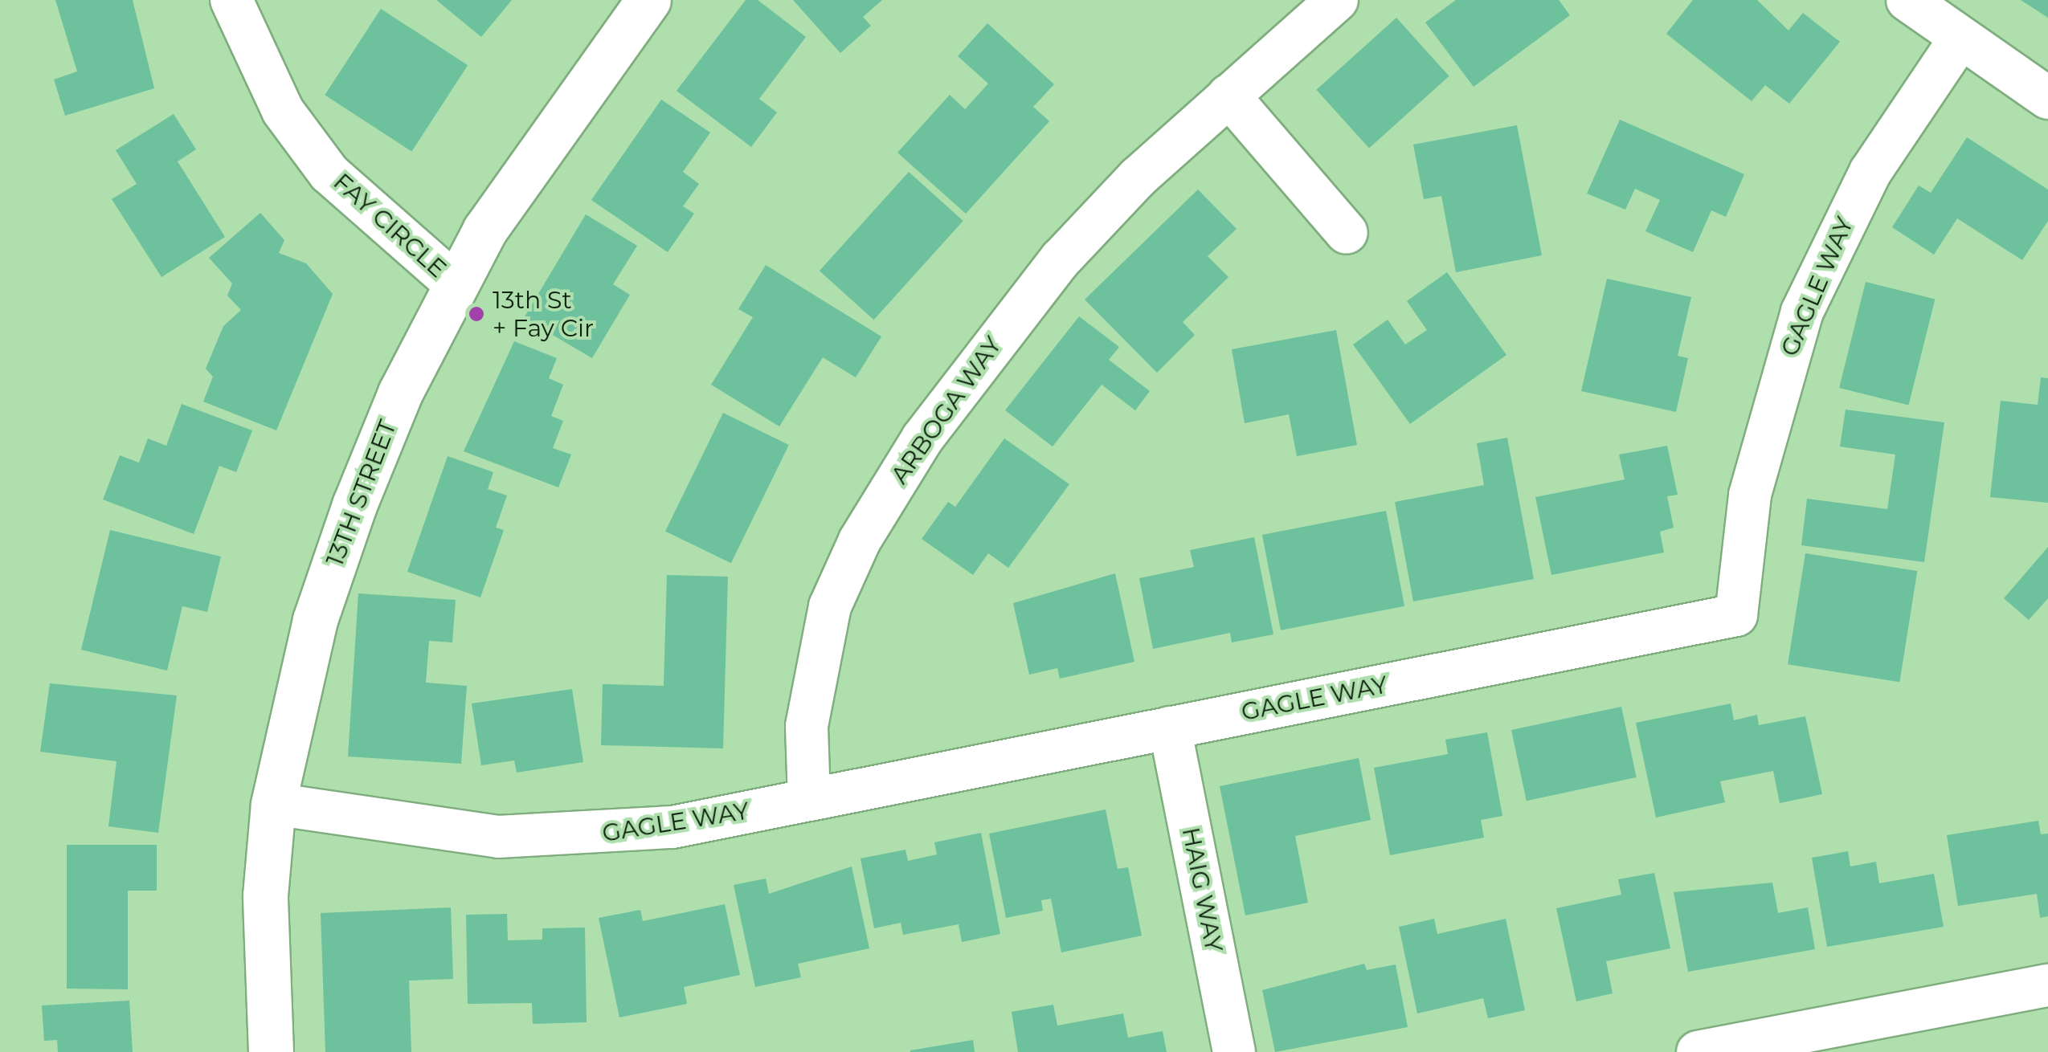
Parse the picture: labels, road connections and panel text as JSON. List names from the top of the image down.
{
  "streets": {
    "street": [
      "FAY CIRCLE",
      "GAGLE WAY",
      "ARBOGA WAY",
      "13TH STREET",
      "HAIG WAY"
    ]
  },
  "crossings": [
    ["FAY CIRCLE", "13TH STREET"],
    ["GAGLE WAY", "ARBOGA WAY"],
    ["GAGLE WAY", "13TH STREET"],
    ["GAGLE WAY", "HAIG WAY"]
  ],
  "places": ["13th St + Fay Cir"]
}
